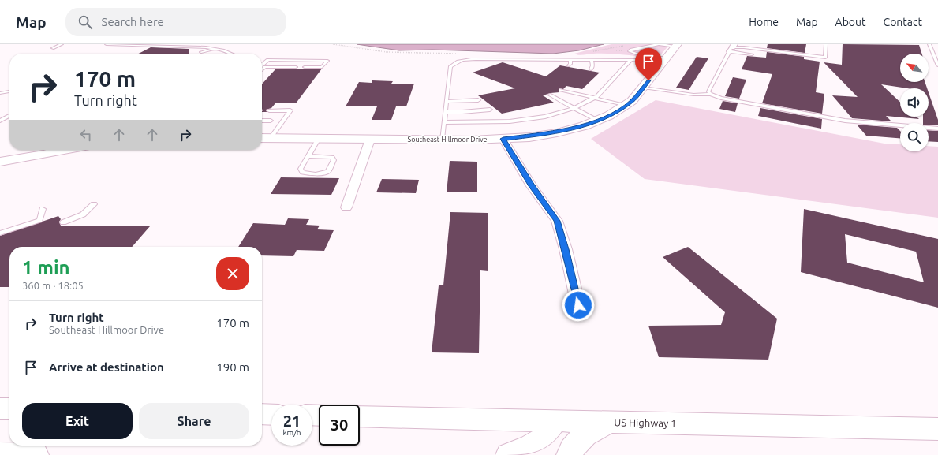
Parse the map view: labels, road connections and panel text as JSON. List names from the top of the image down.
{
  "streets": {
    "street": ["Southeast Hillmoor Drive", "US Highway 1"]
  },
  "north": "top left",
  "page": {
    "header": "Map",
    "search": "Search here",
    "nav": [
      "Home",
      "Map",
      "About",
      "Contact"
    ],
    "turn": ["170 m", "Turn right"],
    "heading": ["1 min", "360 m · 18:05"],
    "list": [
      {
        "name": "Turn right",
        "note": "Southeast Hillmoor Drive",
        "value": "170 m"
      },
      {
        "name": "Arrive at destination",
        "value": "190 m"
      }
    ],
    "buttons": ["Exit", "Share"],
    "speed": "21 km/h",
    "limit": "30"
  }
}
